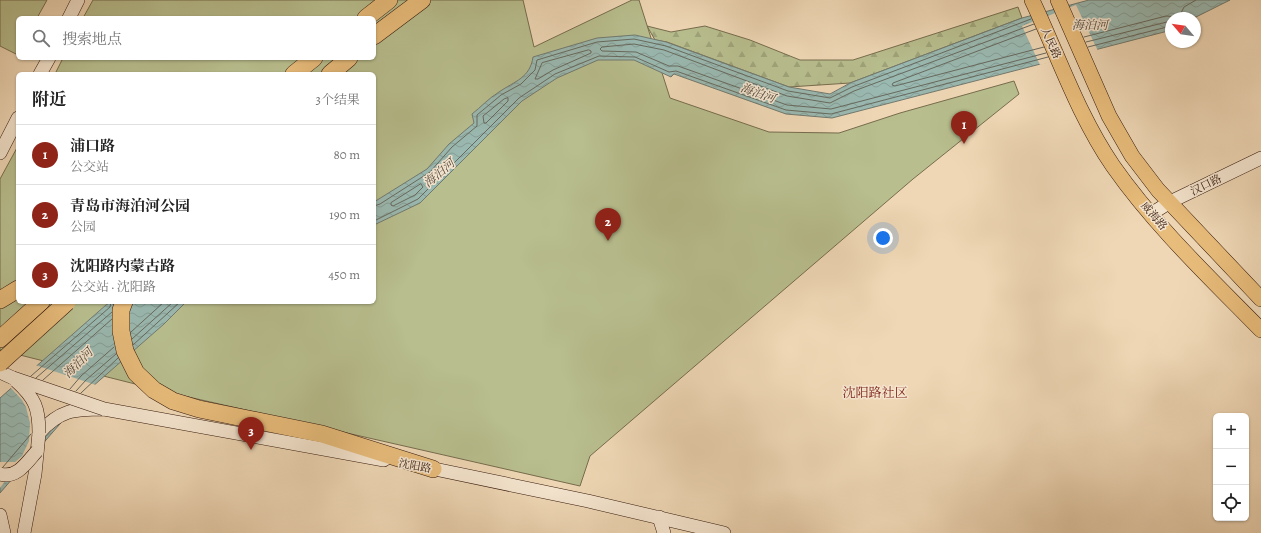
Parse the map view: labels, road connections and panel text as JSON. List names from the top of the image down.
{
  "streets": {
    "main road": [
      "人民路",
      "汉口路",
      "威海路",
      "沈阳路"
    ]
  },
  "crossings": [
    ["人民路", "威海路"],
    ["汉口路", "威海路"]
  ],
  "districts": ["沈阳路社区"],
  "water": ["海泊河"],
  "north": "top left",
  "page": {
    "search": "搜索地点",
    "heading": ["附近", "3个结果"],
    "pins": ["1", "2", "3"],
    "list": [
      {
        "mark": "1",
        "name": "浦口路",
        "note": "公交站",
        "value": "80 m"
      },
      {
        "mark": "2",
        "name": "青岛市海泊河公园",
        "note": "公园",
        "value": "190 m"
      },
      {
        "mark": "3",
        "name": "沈阳路内蒙古路",
        "note": "公交站 · 沈阳路",
        "value": "450 m"
      }
    ],
    "map_buttons": ["+", "−"]
  }
}
